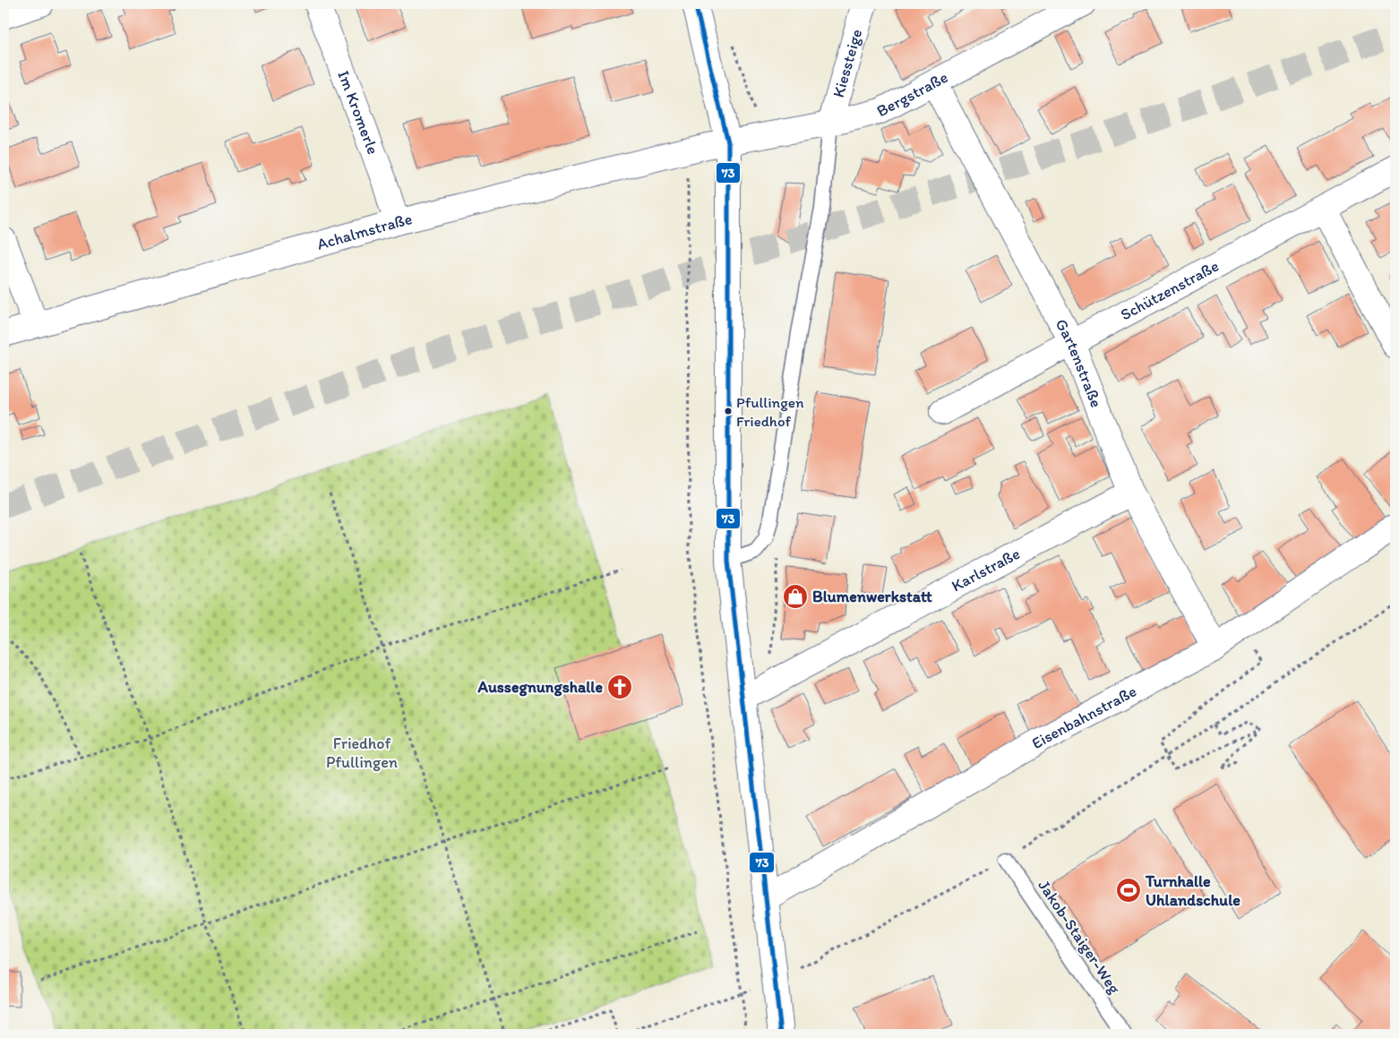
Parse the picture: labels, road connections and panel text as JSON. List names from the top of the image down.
{
  "streets": {
    "street": [
      "Kiessteige",
      "Bergstraße",
      "Im Kromerle",
      "Achalmstraße",
      "Schützenstraße",
      "Gartenstraße",
      "Karlstraße",
      "Eisenbahnstraße"
    ],
    "lane": ["Jakob-Staiger-Weg"]
  },
  "crossings": [
    ["Kiessteige", "Bergstraße"],
    ["Bergstraße", "Achalmstraße"],
    ["Bergstraße", "Gartenstraße"],
    ["Im Kromerle", "Achalmstraße"],
    ["Schützenstraße", "Gartenstraße"],
    ["Gartenstraße", "Karlstraße"],
    ["Gartenstraße", "Eisenbahnstraße"]
  ],
  "parks": ["Friedhof Pfullingen"],
  "places": {
    "other": ["Pfullingen Friedhof"],
    "shop": ["Blumenwerkstatt"],
    "church": ["Aussegnungshalle"],
    "sports": ["Turnhalle Uhlandschule"]
  },
  "lines": ["transit line 73"]
}
